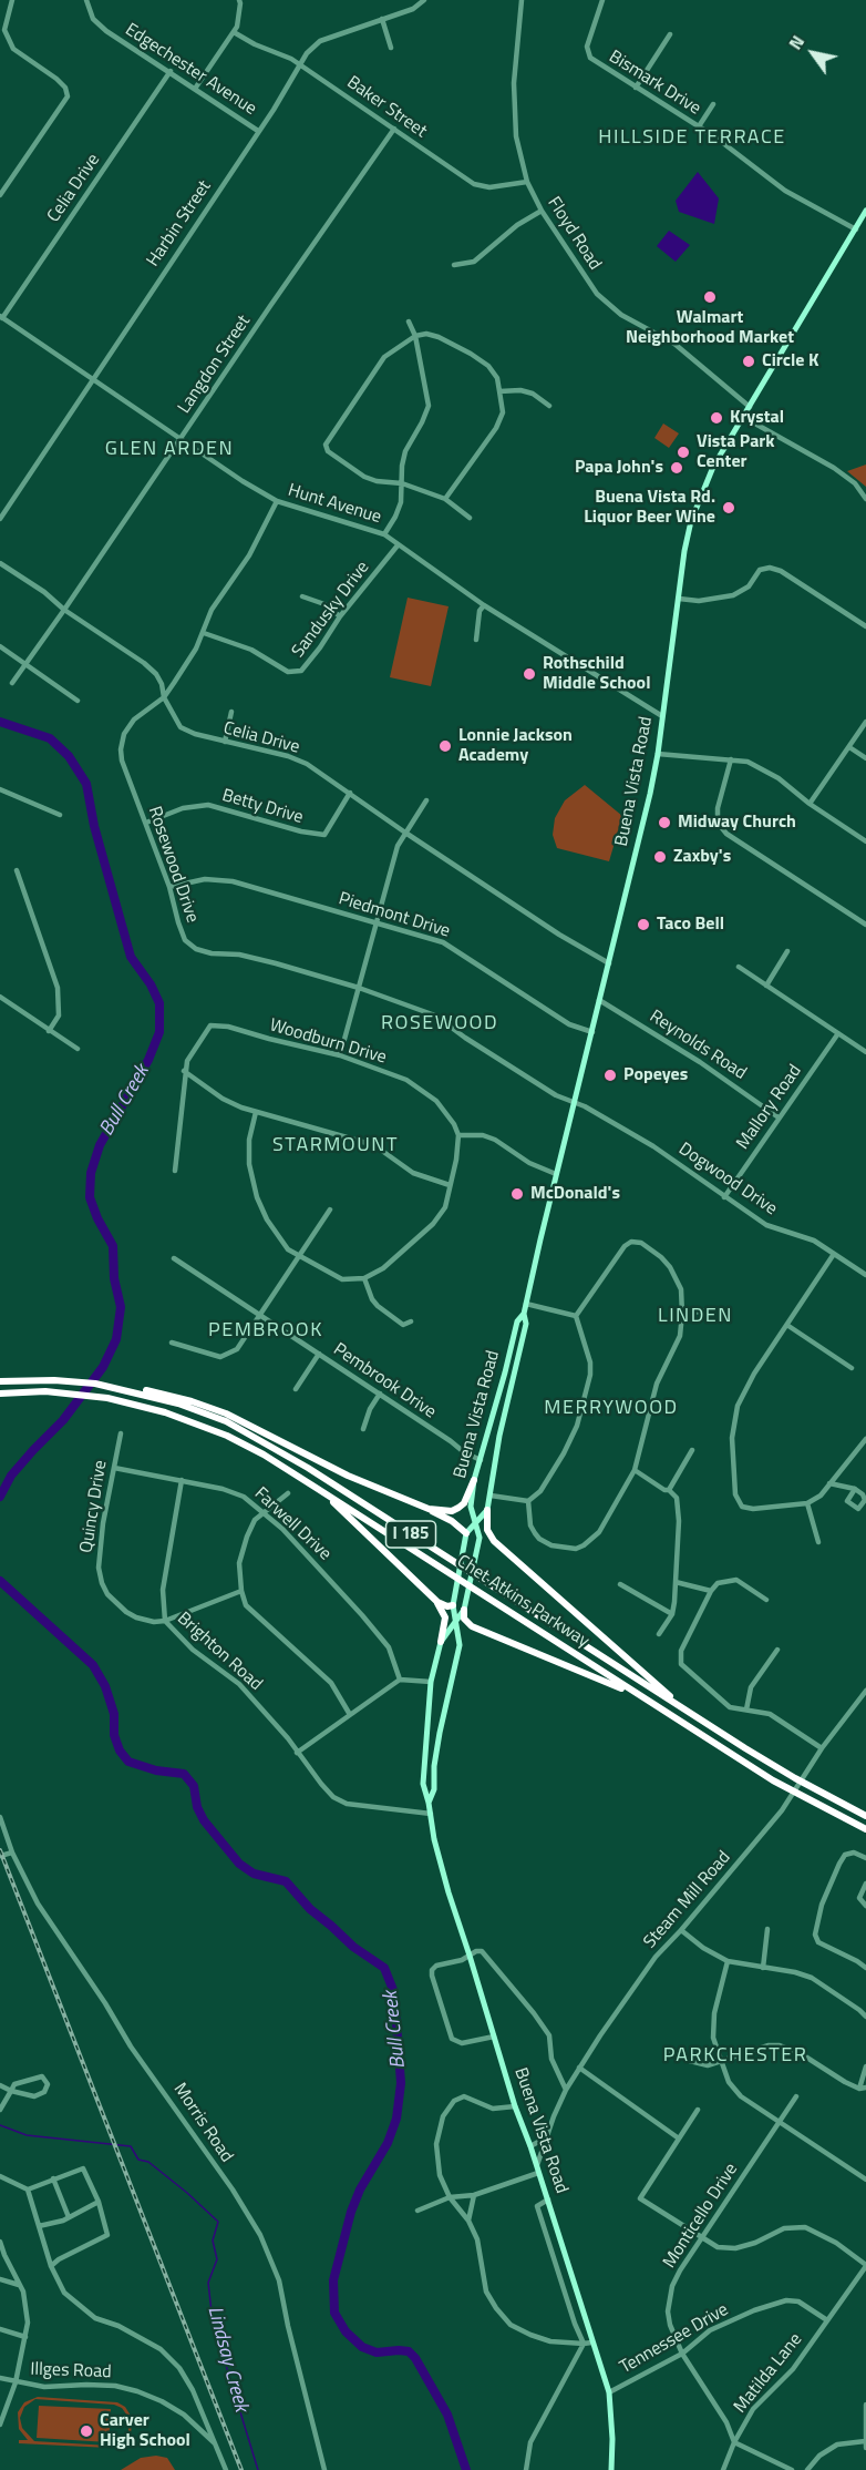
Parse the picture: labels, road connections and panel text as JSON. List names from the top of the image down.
{
  "streets": {
    "highway": ["I 185", "Chet Atkins Parkway"],
    "main road": ["Buena Vista Road"],
    "street": [
      "Edgechester Avenue",
      "Bismark Drive",
      "Baker Street",
      "Celia Drive",
      "Harbin Street",
      "Floyd Road",
      "Langdon Street",
      "Hunt Avenue",
      "Sandusky Drive",
      "Betty Drive",
      "Rosewood Drive",
      "Piedmont Drive",
      "Woodburn Drive",
      "Reynolds Road",
      "Mallory Road",
      "Dogwood Drive",
      "Pembrook Drive",
      "Quincy Drive",
      "Farwell Drive",
      "Brighton Road",
      "Steam Mill Road",
      "Morris Road",
      "Monticello Drive",
      "Tennessee Drive",
      "Illges Road",
      "Matilda Lane"
    ]
  },
  "crossings": [
    ["Edgechester Avenue", "Celia Drive"],
    ["Edgechester Avenue", "Harbin Street"],
    ["Bismark Drive", "Buena Vista Road"],
    ["Baker Street", "Harbin Street"],
    ["Baker Street", "Floyd Road"],
    ["Baker Street", "Langdon Street"],
    ["Celia Drive", "Langdon Street"],
    ["Celia Drive", "Hunt Avenue"],
    ["Celia Drive", "Buena Vista Road"],
    ["Celia Drive", "Betty Drive"],
    ["Celia Drive", "Rosewood Drive"],
    ["Harbin Street", "Hunt Avenue"],
    ["Floyd Road", "Buena Vista Road"],
    ["Langdon Street", "Hunt Avenue"],
    ["Hunt Avenue", "Sandusky Drive"],
    ["Hunt Avenue", "Buena Vista Road"],
    ["Hunt Avenue", "Rosewood Drive"],
    ["Sandusky Drive", "Rosewood Drive"],
    ["Buena Vista Road", "Rosewood Drive"],
    ["Buena Vista Road", "Piedmont Drive"],
    ["Buena Vista Road", "Reynolds Road"],
    ["Buena Vista Road", "Dogwood Drive"],
    ["Buena Vista Road", "Pembrook Drive"],
    ["Buena Vista Road", "Brighton Road"],
    ["Buena Vista Road", "Steam Mill Road"],
    ["Buena Vista Road", "Tennessee Drive"],
    ["Betty Drive", "Rosewood Drive"],
    ["Rosewood Drive", "Piedmont Drive"],
    ["Rosewood Drive", "Dogwood Drive"],
    ["Reynolds Road", "Mallory Road"],
    ["Mallory Road", "Dogwood Drive"],
    ["Quincy Drive", "Farwell Drive"],
    ["Quincy Drive", "Brighton Road"],
    ["Farwell Drive", "Brighton Road"],
    ["Monticello Drive", "Tennessee Drive"],
    ["Monticello Drive", "Matilda Lane"],
    ["Tennessee Drive", "Matilda Lane"]
  ],
  "districts": [
    "HILLSIDE TERRACE",
    "GLEN ARDEN",
    "ROSEWOOD",
    "STARMOUNT",
    "LINDEN",
    "PEMBROOK",
    "MERRYWOOD",
    "PARKCHESTER"
  ],
  "water": ["Bull Creek", "Lindsay Creek"],
  "places": [
    "Walmart Neighborhood Market",
    "Circle K",
    "Krystal",
    "Vista Park Center",
    "Papa John's",
    "Buena Vista Rd. Liquor Beer Wine",
    "Rothschild Middle School",
    "Lonnie Jackson Academy",
    "Midway Church",
    "Zaxby's",
    "Taco Bell",
    "Popeyes",
    "McDonald's",
    "Carver High School"
  ],
  "north": "top left"
}
